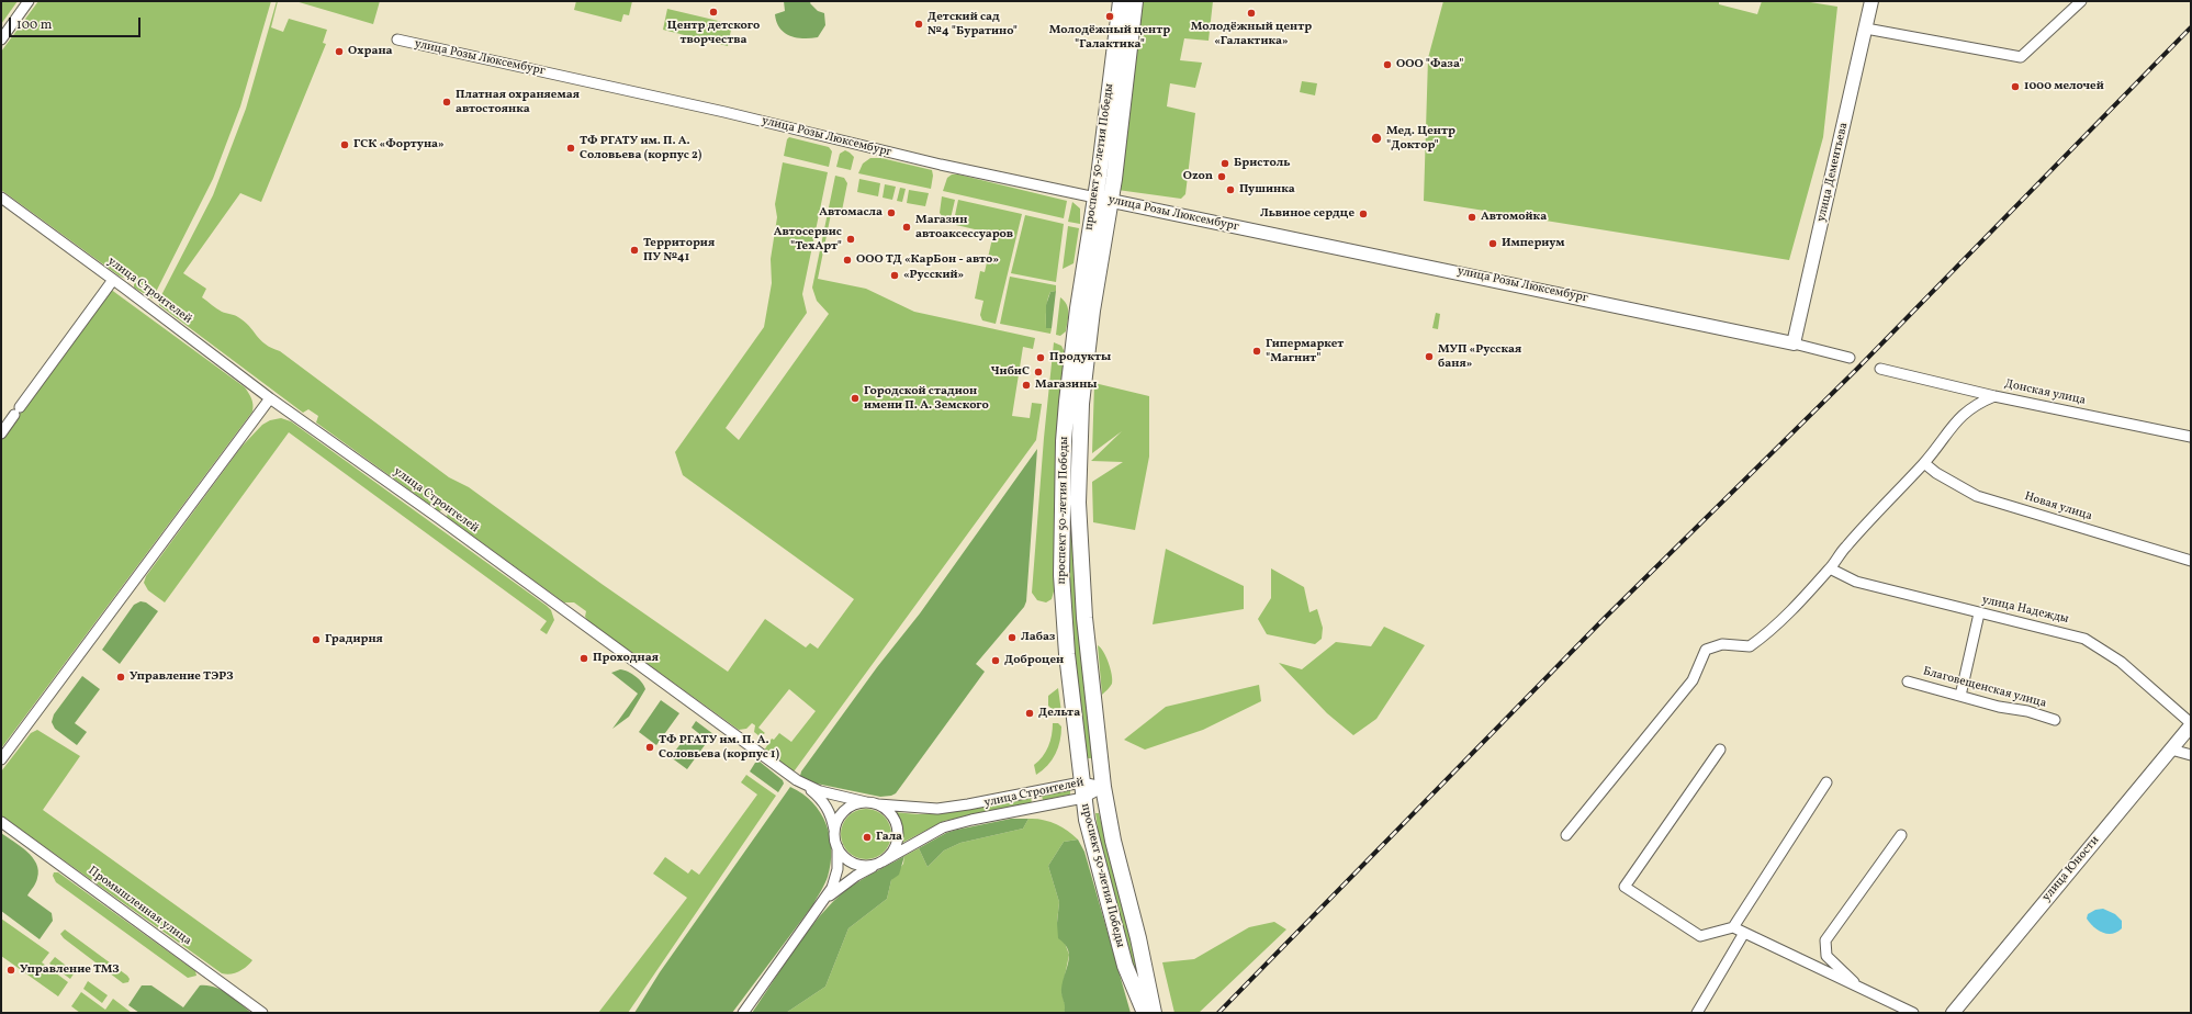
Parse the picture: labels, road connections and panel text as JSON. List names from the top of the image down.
{
  "streets": {
    "main road": ["проспект 50-летия Победы"],
    "street": [
      "улица Розы Люксембург",
      "улица Дементьева",
      "улица Строителей",
      "Донская улица",
      "Новая улица",
      "улица Надежды",
      "Благовещенская улица",
      "улица Юности",
      "Промышленная улица"
    ]
  },
  "crossings": [
    ["улица Розы Люксембург", "проспект 50-летия Победы"],
    ["улица Розы Люксембург", "улица Дементьева"],
    ["проспект 50-летия Победы", "улица Строителей"],
    ["улица Надежды", "улица Юности"]
  ],
  "places": [
    "Центр детского творчества",
    "Молодёжный центр «Галактика»",
    "Молодёжный центр \"Галактика\"",
    "Детский сад №4 \"Буратино\"",
    "Охрана",
    "ООО \"Фаза\"",
    "1000 мелочей",
    "Платная охраняемая автостоянка",
    "Мед. Центр \"Доктор\"",
    "ГСК «Фортуна»",
    "ТФ РГАТУ им. П. А. Соловьева (корпус 2)",
    "Бристоль",
    "Ozon",
    "Пушинка",
    "Автомасла",
    "Львиное сердце",
    "Автомойка",
    "Магазин автоаксессуаров",
    "Автосервис \"ТехАрт\"",
    "Империум",
    "Территория ПУ №41",
    "ООО ТД «КарБон - авто»",
    "«Русский»",
    "Гипермаркет \"Магнит\"",
    "МУП «Русская баня»",
    "Продукты",
    "ЧибиС",
    "Магазины",
    "Городской стадион имени П. А. Земского",
    "Лабаз",
    "Градирня",
    "Проходная",
    "Доброцен",
    "Управление ТЭРЗ",
    "Дельта",
    "ТФ РГАТУ им. П. А. Соловьева (корпус 1)",
    "Гала",
    "Управление ТМЗ"
  ],
  "scale_bar": "100 m"
}
